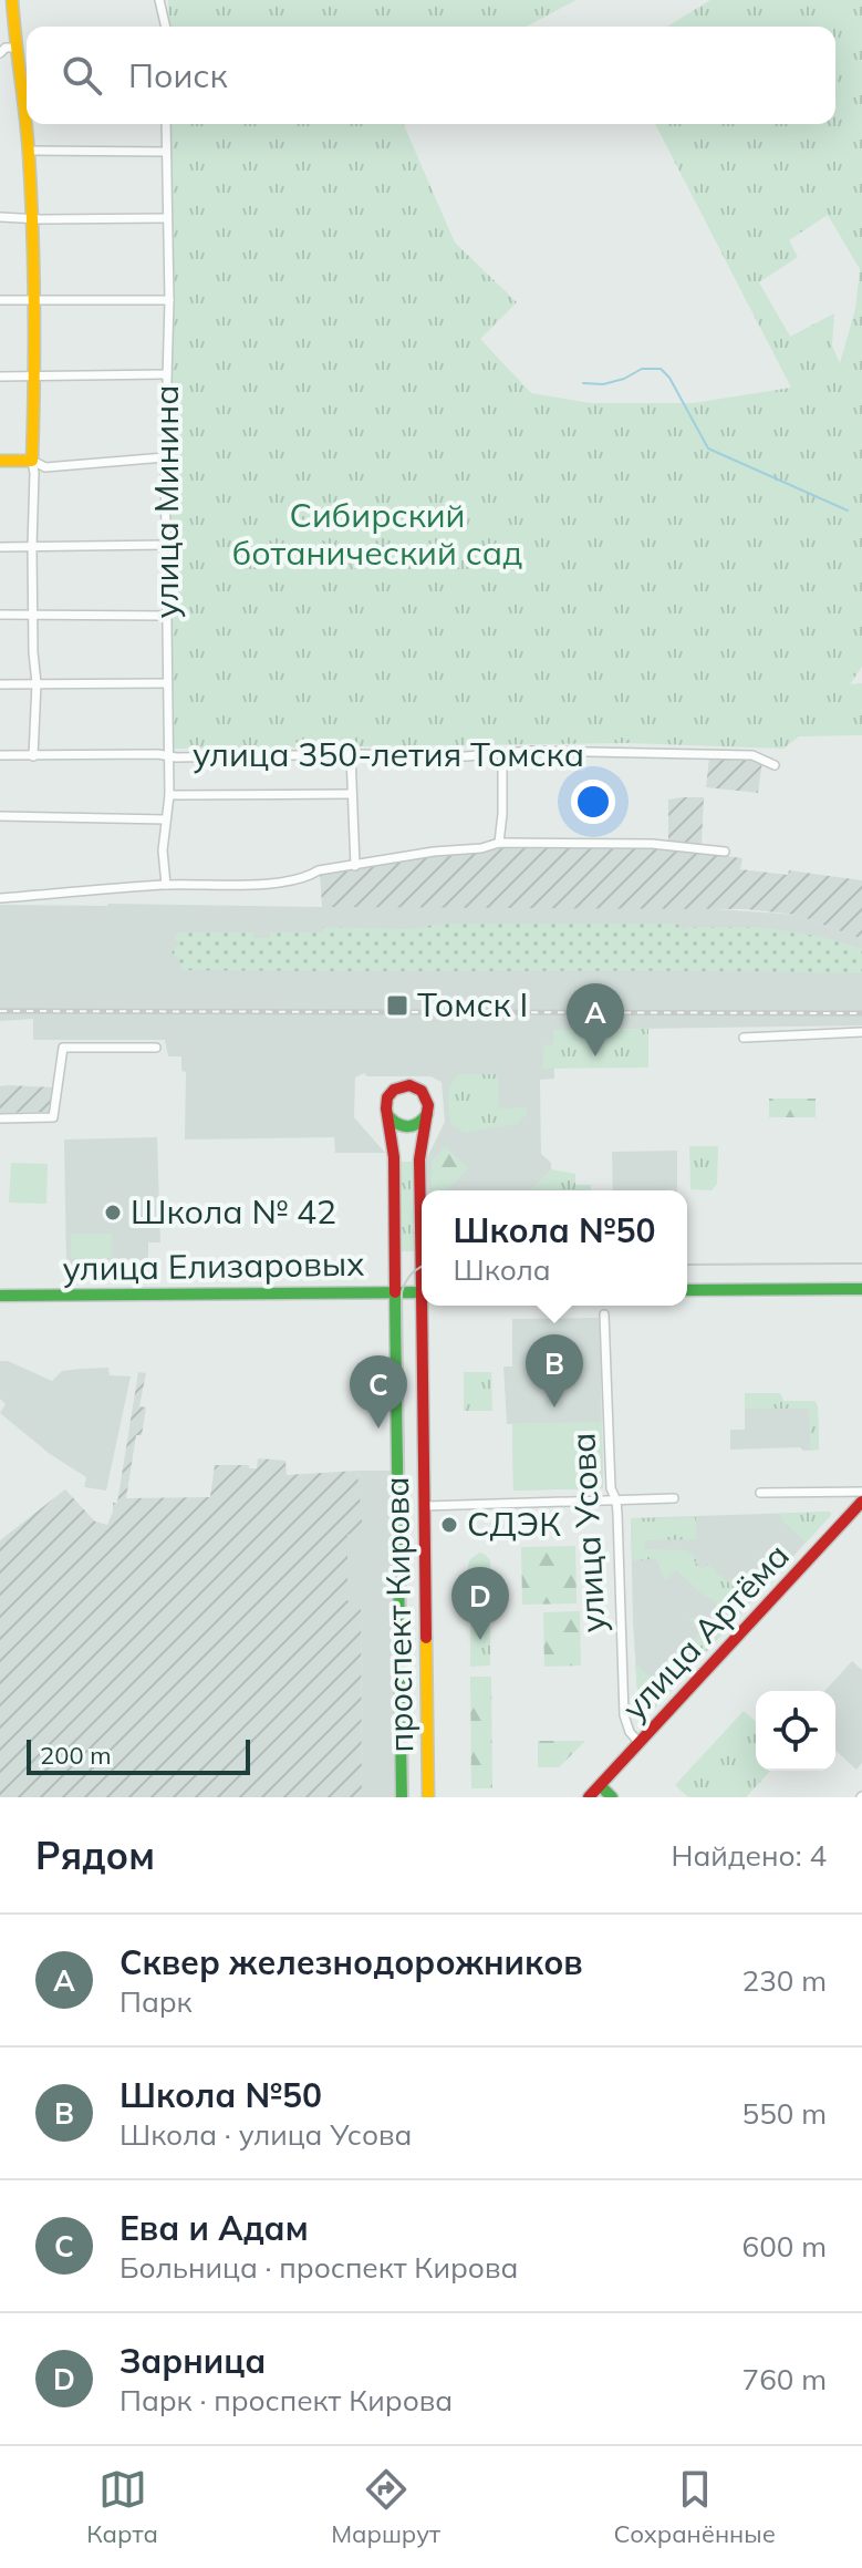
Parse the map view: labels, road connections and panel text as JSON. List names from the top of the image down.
{
  "streets": {
    "main road": ["улица Елизаровых", "проспект Кирова", "улица Артёма"],
    "street": ["улица Минина", "улица 350-летия Томска", "улица Усова"]
  },
  "crossings": [
    ["улица Минина", "улица 350-летия Томска"],
    ["улица Елизаровых", "проспект Кирова"],
    ["улица Усова", "улица Артёма"]
  ],
  "parks": ["Сибирский ботанический сад"],
  "places": {
    "transit": ["Томск I"],
    "other": ["Школа № 42", "СДЭК"]
  },
  "scale_bar": "200 m",
  "page": {
    "search": "Поиск",
    "pins": [
      "A",
      "B",
      "C",
      "D"
    ],
    "popup": ["Школа №50", "Школа"],
    "scale": "200 m",
    "heading": ["Рядом", "Найдено: 4"],
    "list": [
      {
        "mark": "A",
        "name": "Сквер железнодорожников",
        "note": "Парк",
        "value": "230 m"
      },
      {
        "mark": "B",
        "name": "Школа №50",
        "note": "Школа · улица Усова",
        "value": "550 m"
      },
      {
        "mark": "C",
        "name": "Ева и Адам",
        "note": "Больница · проспект Кирова",
        "value": "600 m"
      },
      {
        "mark": "D",
        "name": "Зарница",
        "note": "Парк · проспект Кирова",
        "value": "760 m"
      }
    ],
    "nav": ["Карта", "Маршрут", "Сохранённые"]
  }
}
